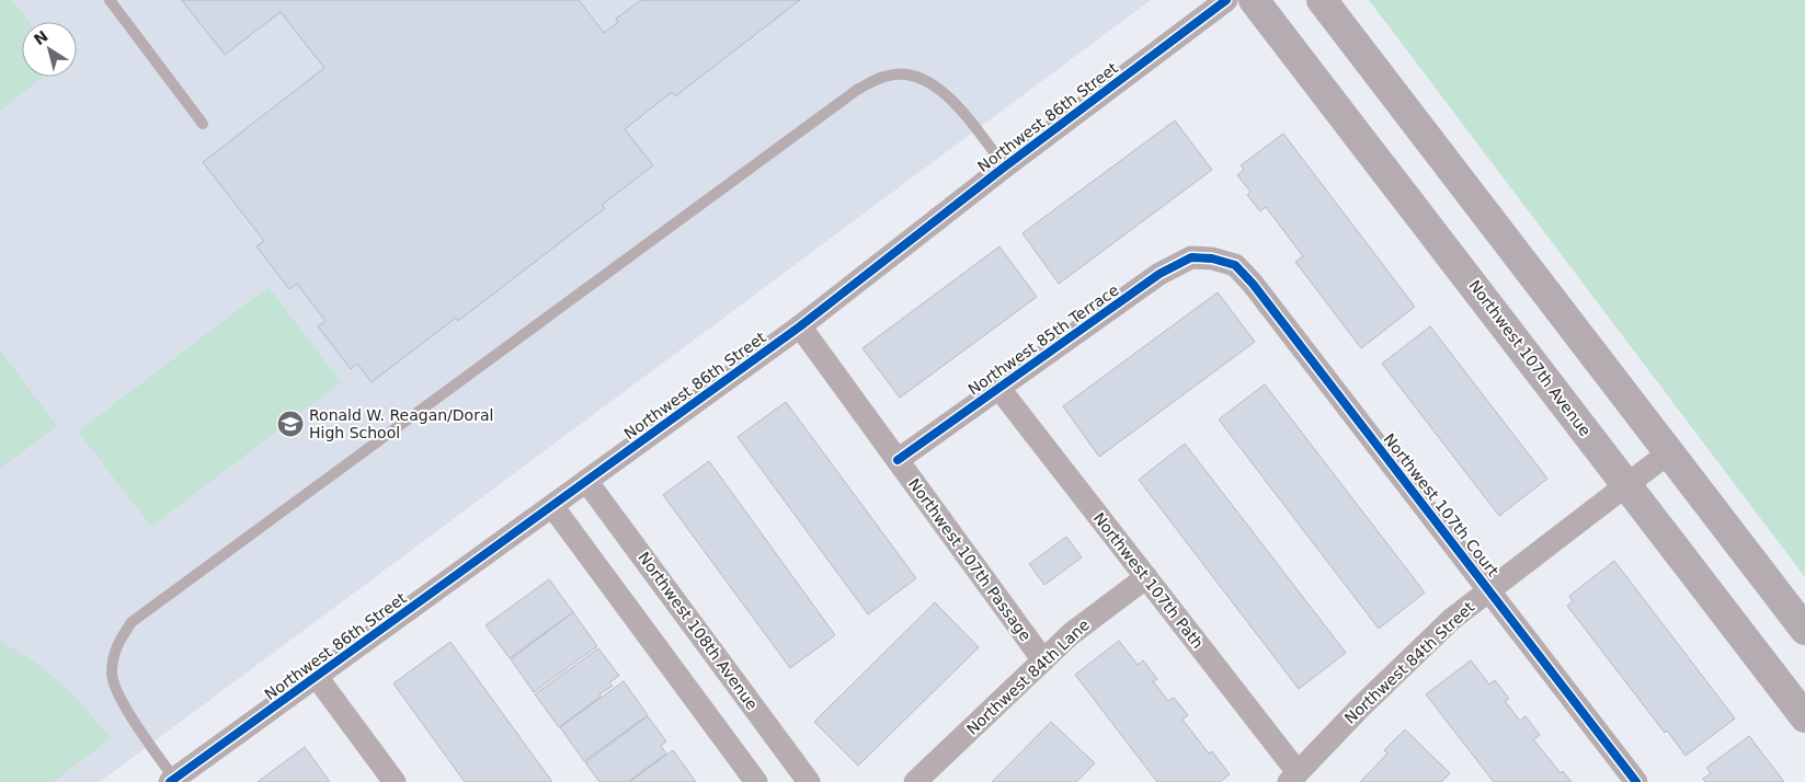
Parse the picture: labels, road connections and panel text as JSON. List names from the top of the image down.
{
  "streets": {
    "main road": ["Northwest 107th Avenue"],
    "street": [
      "Northwest 86th Street",
      "Northwest 85th Terrace",
      "Northwest 107th Court",
      "Northwest 107th Passage",
      "Northwest 107th Path",
      "Northwest 108th Avenue",
      "Northwest 84th Street",
      "Northwest 84th Lane"
    ]
  },
  "crossings": [
    ["Northwest 86th Street", "Northwest 107th Passage"],
    ["Northwest 86th Street", "Northwest 108th Avenue"],
    ["Northwest 85th Terrace", "Northwest 107th Court"],
    ["Northwest 85th Terrace", "Northwest 107th Passage"],
    ["Northwest 85th Terrace", "Northwest 107th Path"],
    ["Northwest 107th Avenue", "Northwest 84th Street"],
    ["Northwest 107th Court", "Northwest 84th Street"],
    ["Northwest 107th Passage", "Northwest 84th Lane"],
    ["Northwest 107th Path", "Northwest 84th Street"],
    ["Northwest 107th Path", "Northwest 84th Lane"]
  ],
  "places": {
    "school or university": ["Ronald W. Reagan/Doral High School"]
  },
  "north": "top left"
}
